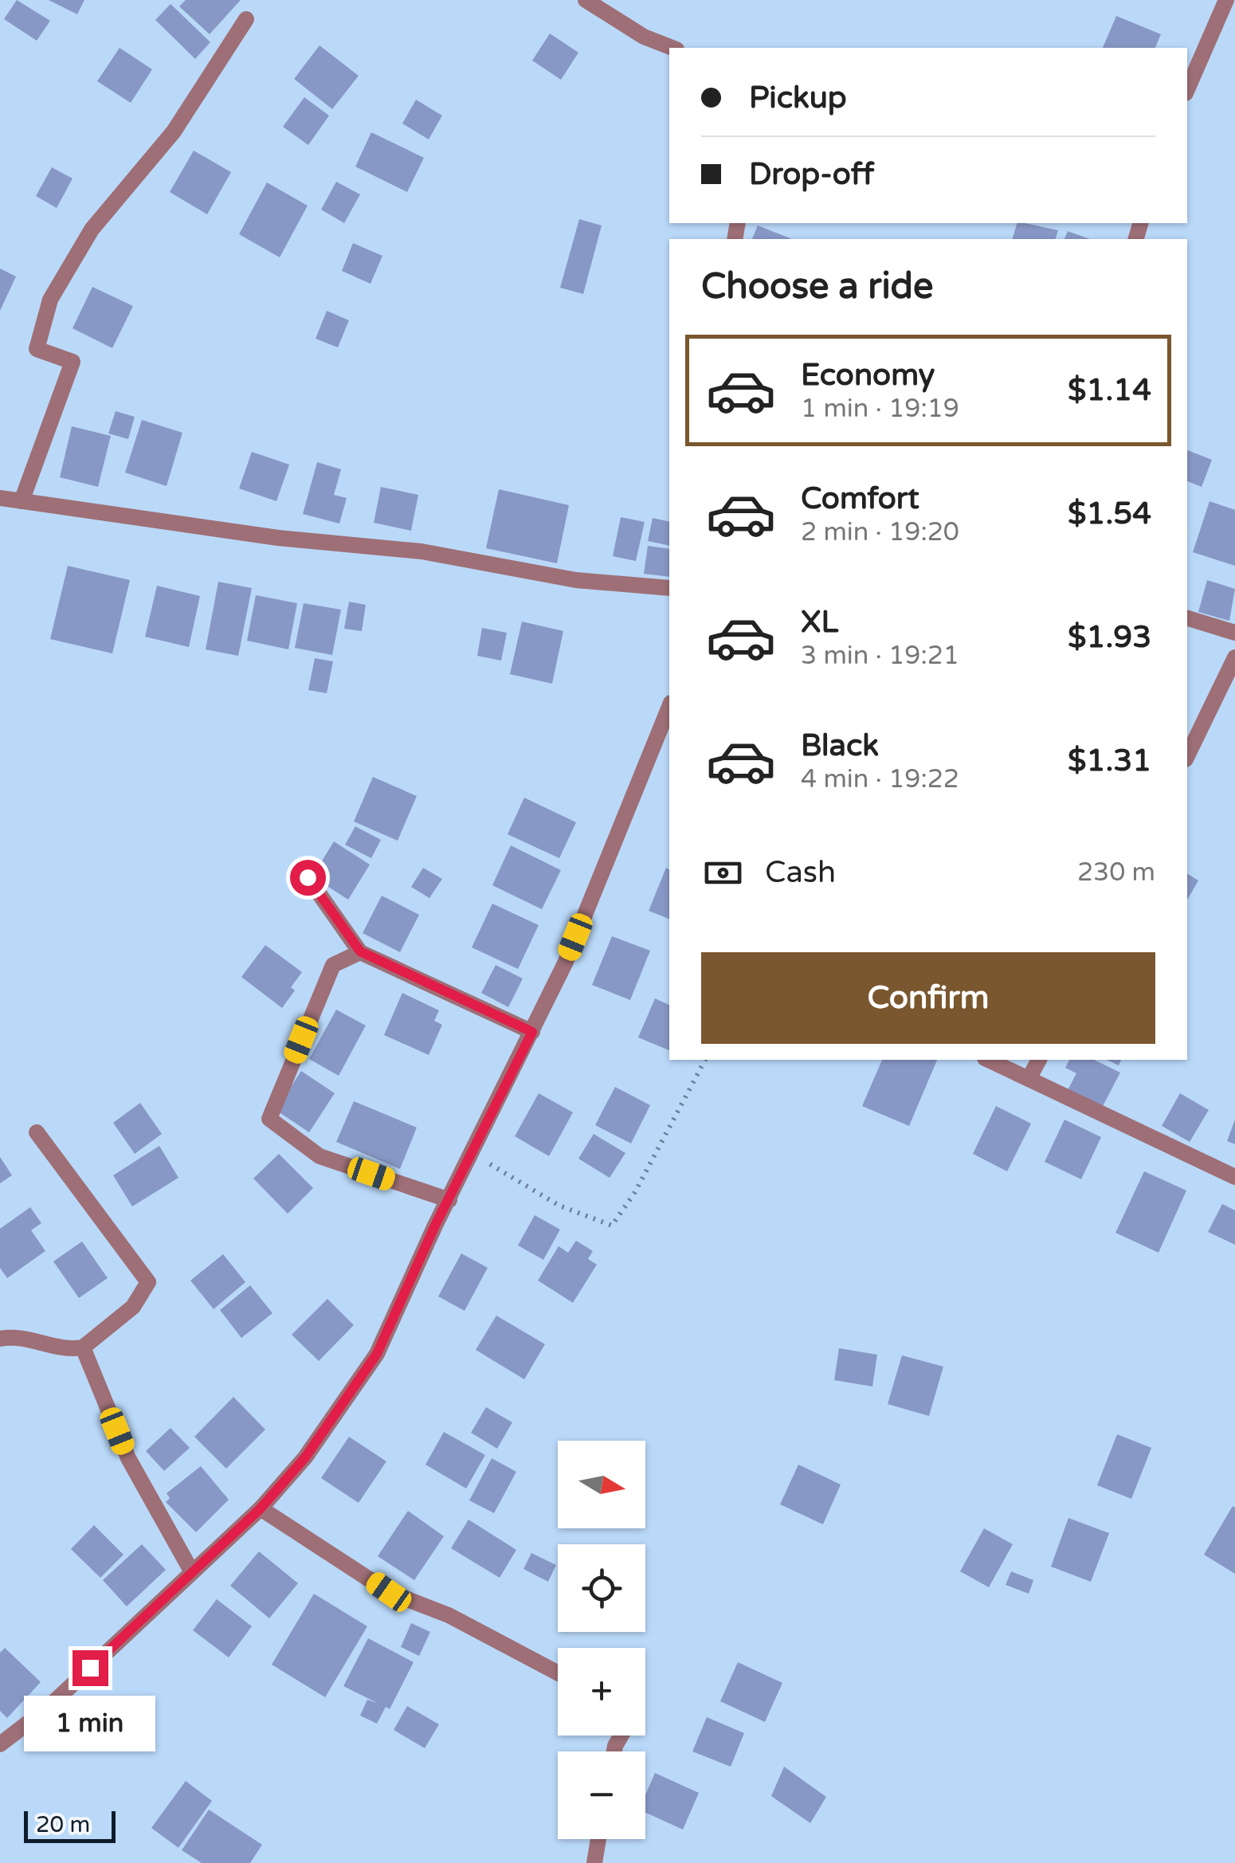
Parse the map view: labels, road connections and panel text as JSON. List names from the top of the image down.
{
  "scale_bar": "20 m",
  "north": "right",
  "page": {
    "banner": ["Pickup", "Drop-off"],
    "heading": "Choose a ride",
    "list": [
      {
        "name": "Economy",
        "note": "1 min · 19:19",
        "value": "$1.14"
      },
      {
        "name": "Comfort",
        "note": "2 min · 19:20",
        "value": "$1.54"
      },
      {
        "name": "XL",
        "note": "3 min · 19:21",
        "value": "$1.93"
      },
      {
        "name": "Black",
        "note": "4 min · 19:22",
        "value": "$1.31"
      }
    ],
    "pay": ["Cash", "230 m"],
    "buttons": "Confirm",
    "map_buttons": ["+", "−"],
    "bubble": "1 min",
    "scale": "20 m"
  }
}
